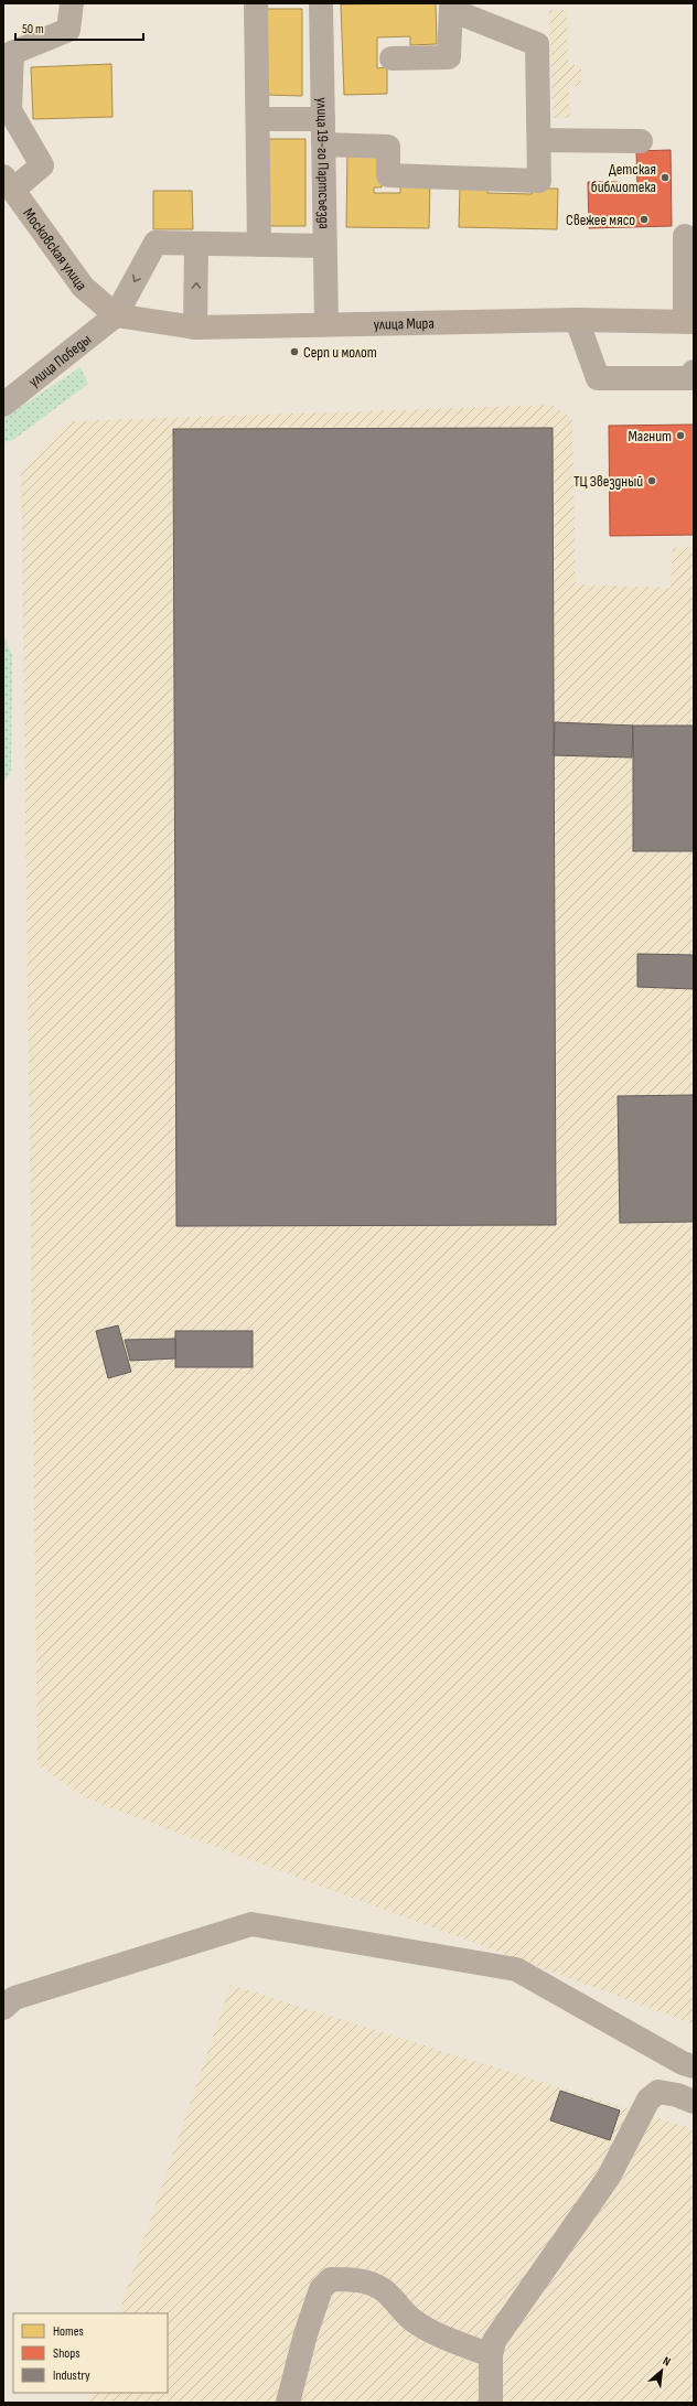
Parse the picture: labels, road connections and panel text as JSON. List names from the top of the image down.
{
  "streets": {
    "main road": ["Московская улица", "улица Мира"],
    "street": ["улица 19-го Партсъезда", "улица Победы"]
  },
  "crossings": [
    ["улица 19-го Партсъезда", "улица Мира"],
    ["Московская улица", "улица Мира"],
    ["Московская улица", "улица Победы"],
    ["улица Мира", "улица Победы"]
  ],
  "places": [
    "Детская библиотека",
    "Свежее мясо",
    "Серп и молот",
    "Магнит",
    "ТЦ Звездный"
  ],
  "legend": ["Homes", "Shops", "Industry"],
  "scale_bar": "50 m",
  "north": "top right"
}
